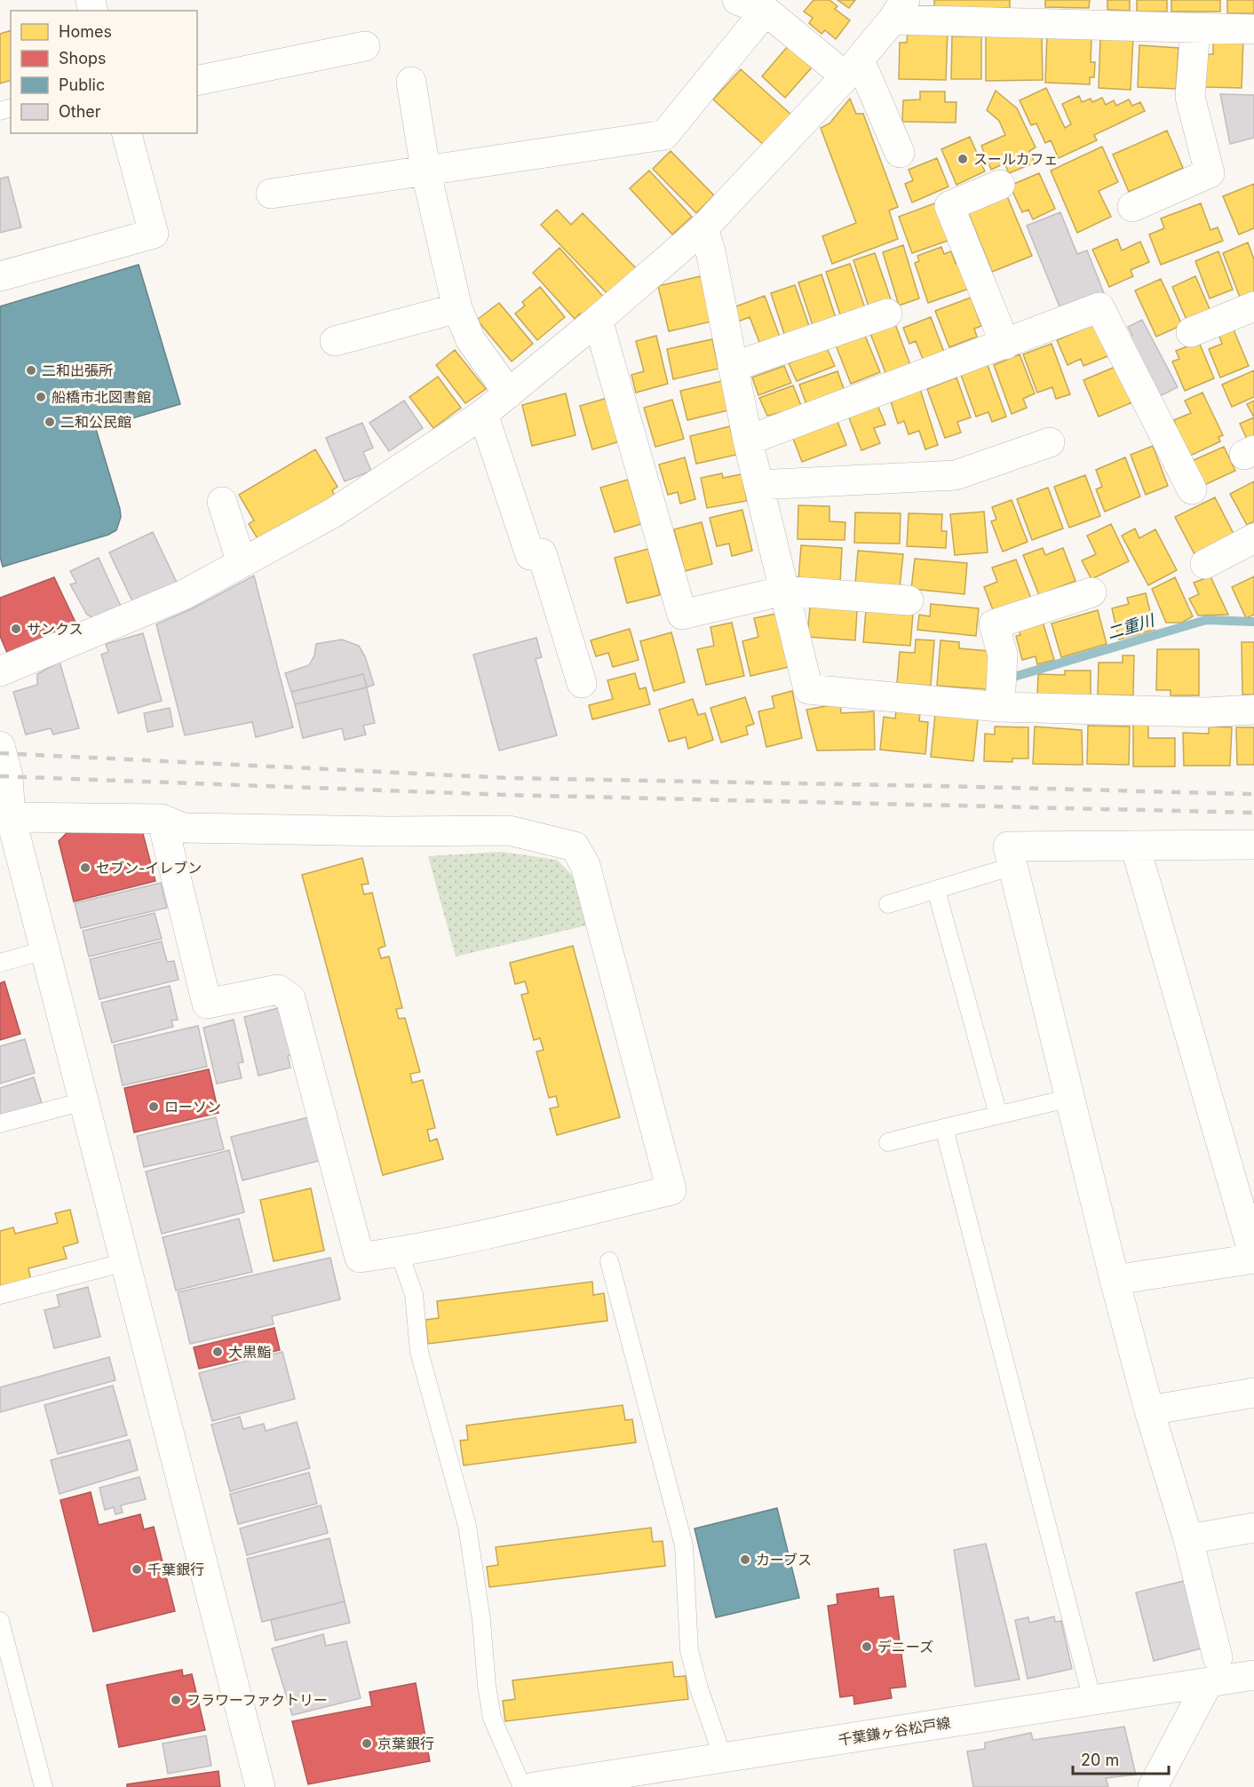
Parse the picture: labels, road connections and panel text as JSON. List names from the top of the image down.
{
  "streets": {
    "street": ["千葉鎌ヶ谷松戸線"]
  },
  "water": ["二重川"],
  "places": [
    "スールカフェ",
    "二和出張所",
    "船橋市北図書館",
    "二和公民館",
    "サンクス",
    "セブン-イレブン",
    "ローソン",
    "大黒鮨",
    "カーブス",
    "千葉銀行",
    "デニーズ",
    "フラワーファクトリー",
    "京葉銀行"
  ],
  "legend": [
    "Homes",
    "Shops",
    "Public",
    "Other"
  ],
  "scale_bar": "20 m"
}
